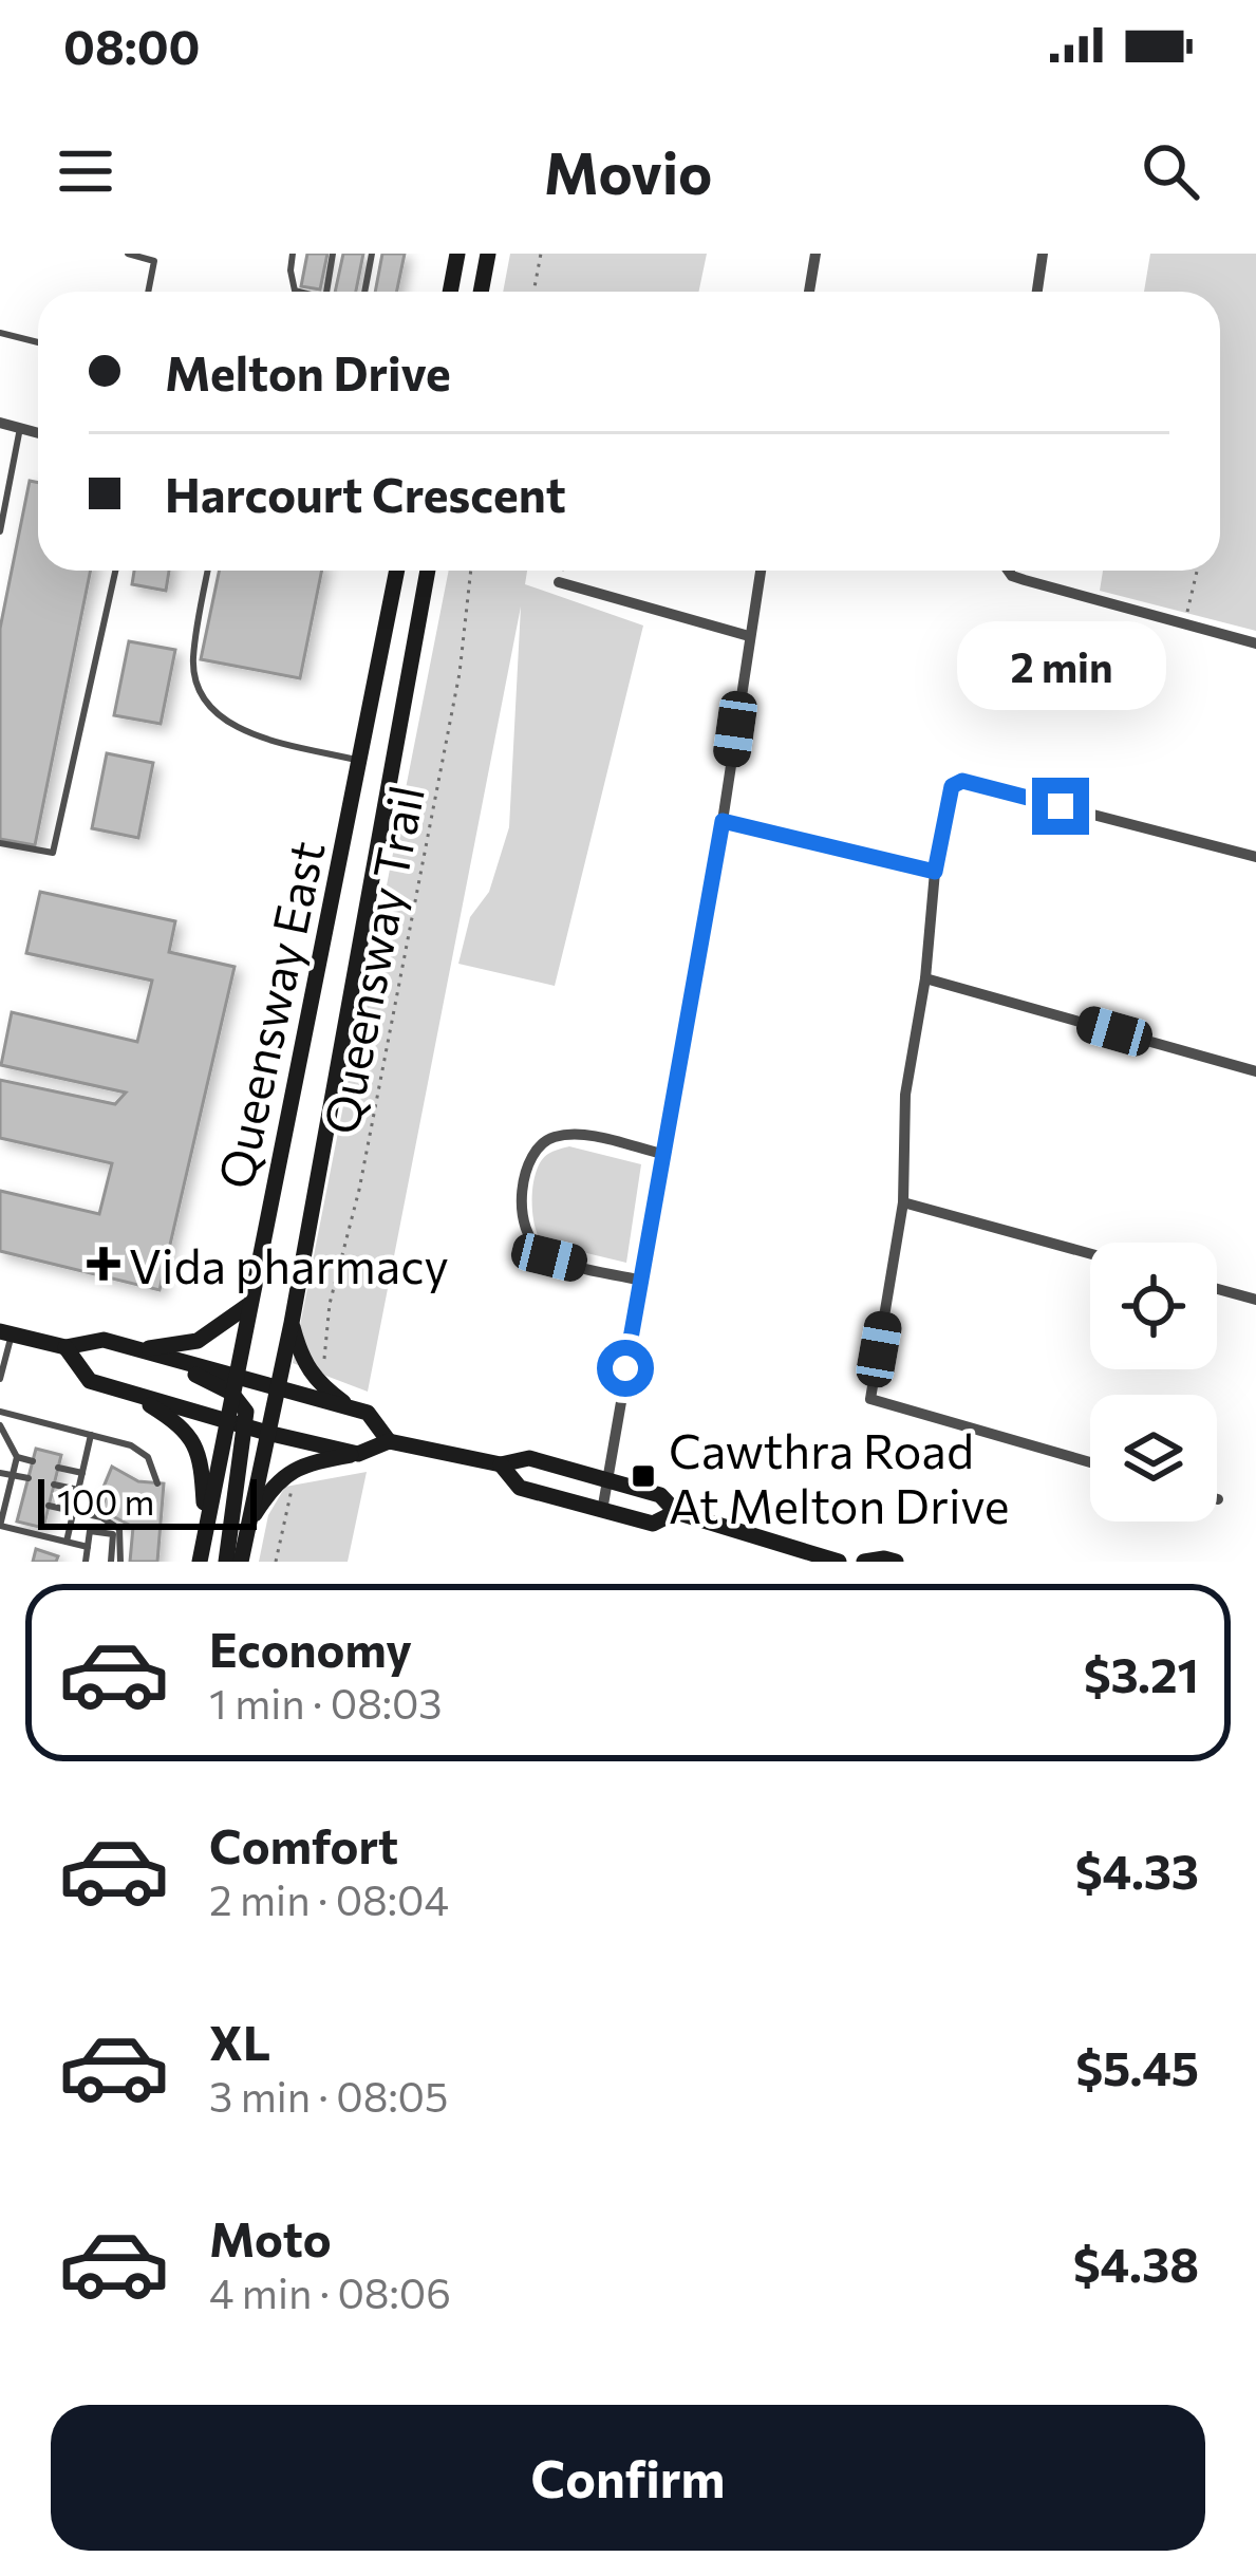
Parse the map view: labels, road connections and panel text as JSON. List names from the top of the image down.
{
  "streets": {
    "main road": ["Queensway East"],
    "path": ["Queensway Trail"]
  },
  "places": {
    "health": ["Vida pharmacy"],
    "transit": ["Cawthra Road At Melton Drive"]
  },
  "scale_bar": "100 m",
  "page": {
    "status": "08:00",
    "header": "Movio",
    "banner": ["Melton Drive", "Harcourt Crescent"],
    "bubble": "2 min",
    "scale": "100 m",
    "list": [
      {
        "name": "Economy",
        "note": "1 min · 08:03",
        "value": "$3.21"
      },
      {
        "name": "Comfort",
        "note": "2 min · 08:04",
        "value": "$4.33"
      },
      {
        "name": "XL",
        "note": "3 min · 08:05",
        "value": "$5.45"
      },
      {
        "name": "Moto",
        "note": "4 min · 08:06",
        "value": "$4.38"
      }
    ],
    "buttons": "Confirm"
  }
}
